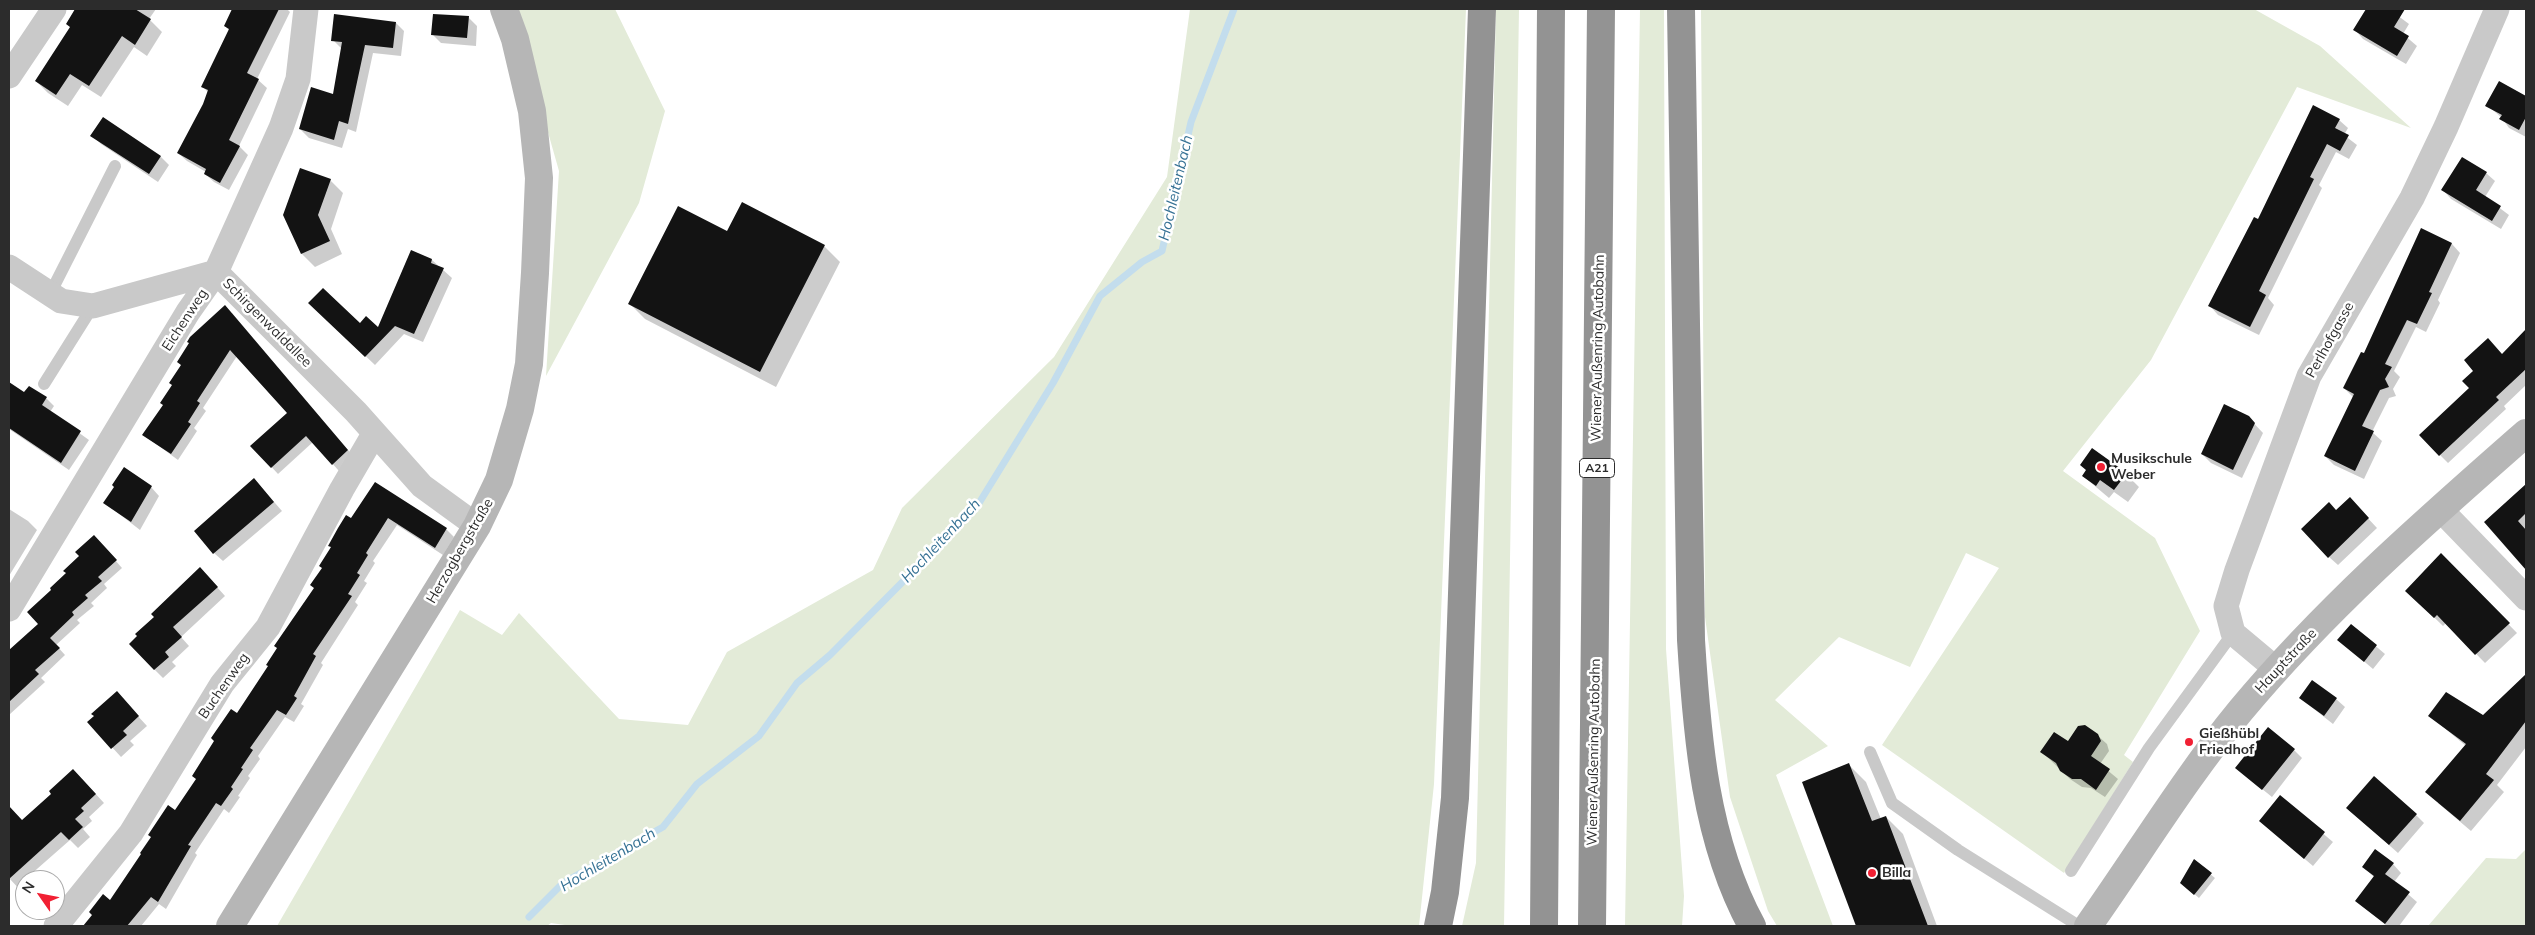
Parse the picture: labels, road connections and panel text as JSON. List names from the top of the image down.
{
  "streets": {
    "highway": ["Wiener Außenring Autobahn", "A21"],
    "main road": ["Herzogbergstraße", "Hauptstraße"],
    "street": [
      "Eichenweg",
      "Schirgenwaldallee",
      "Perlhofgasse",
      "Buchenweg"
    ]
  },
  "crossings": [
    ["Eichenweg", "Schirgenwaldallee"],
    ["Schirgenwaldallee", "Herzogbergstraße"],
    ["Schirgenwaldallee", "Buchenweg"]
  ],
  "water": ["Hochleitenbach"],
  "places": ["Musikschule Weber", "Gießhübl Friedhof", "Billa"],
  "north": "top left"
}
